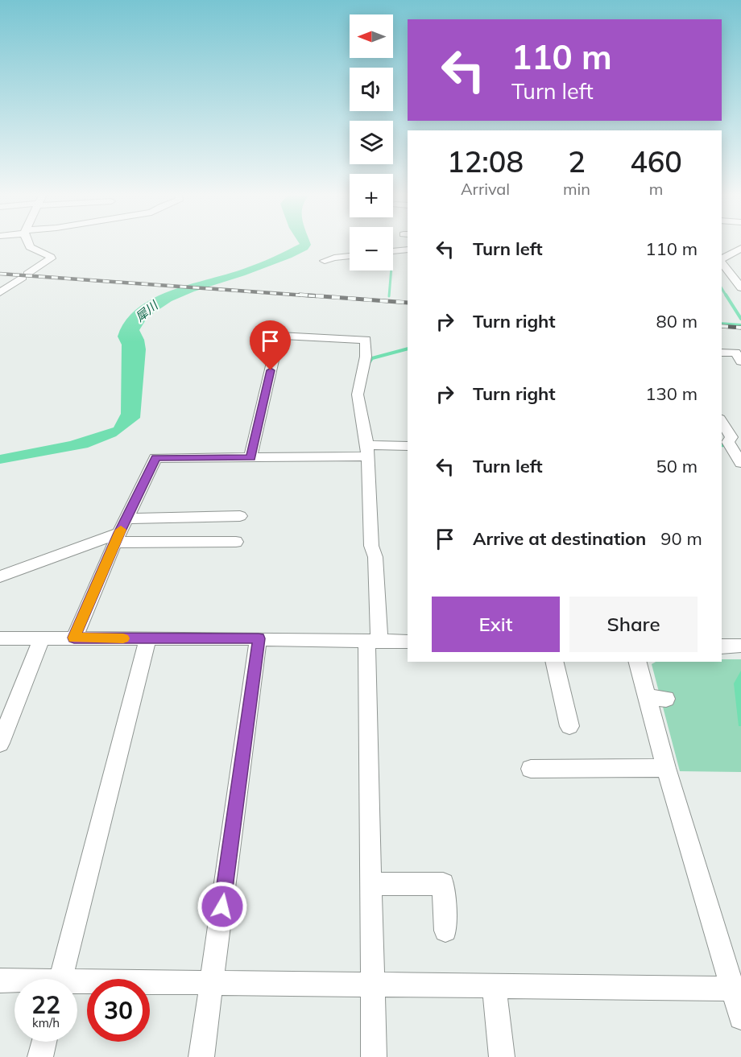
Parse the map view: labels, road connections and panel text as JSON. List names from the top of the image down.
{
  "water": ["犀川"],
  "north": "left",
  "page": {
    "map_buttons": ["+", "−"],
    "turn": ["110 m", "Turn left"],
    "eta": [
      "12:08",
      "Arrival",
      "2",
      "min",
      "460",
      "m"
    ],
    "list": [
      {
        "name": "Turn left",
        "value": "110 m"
      },
      {
        "name": "Turn right",
        "value": "80 m"
      },
      {
        "name": "Turn right",
        "value": "130 m"
      },
      {
        "name": "Turn left",
        "value": "50 m"
      },
      {
        "name": "Arrive at destination",
        "value": "90 m"
      }
    ],
    "buttons": ["Exit", "Share"],
    "speed": "22 km/h",
    "limit": "30"
  }
}
